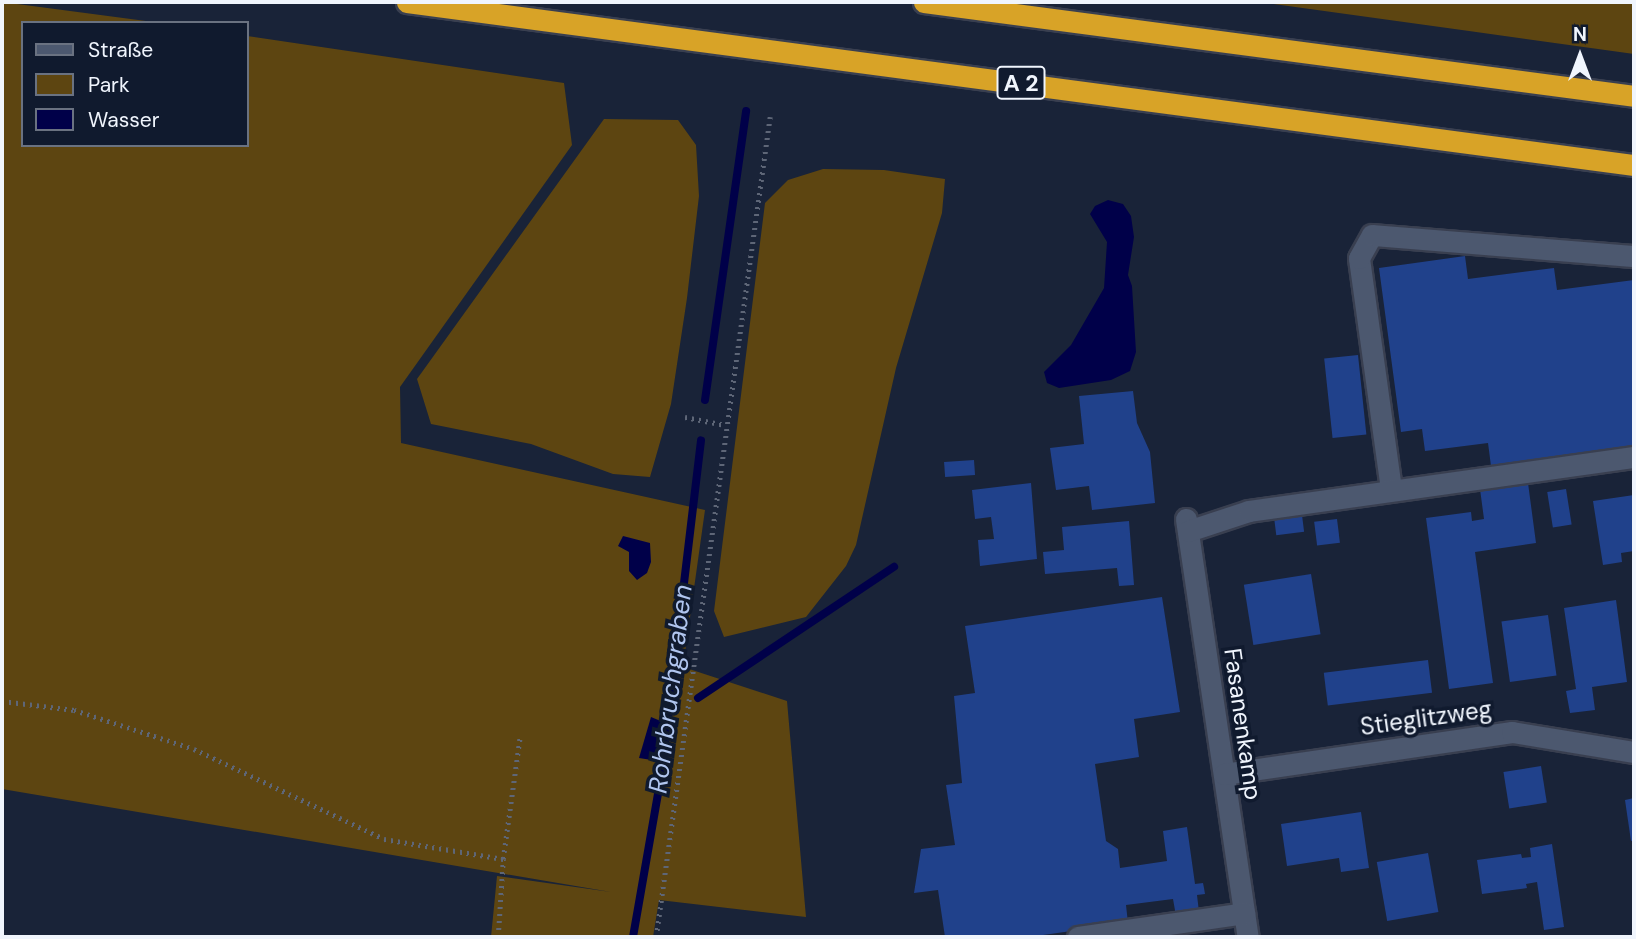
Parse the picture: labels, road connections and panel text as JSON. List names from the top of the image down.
{
  "streets": {
    "highway": ["A 2"],
    "street": ["Stieglitzweg", "Fasanenkamp"]
  },
  "crossings": [
    ["Stieglitzweg", "Fasanenkamp"]
  ],
  "water": ["Rohrbruchgraben"],
  "legend": ["Straße", "Park", "Wasser"],
  "north": "top"
}
